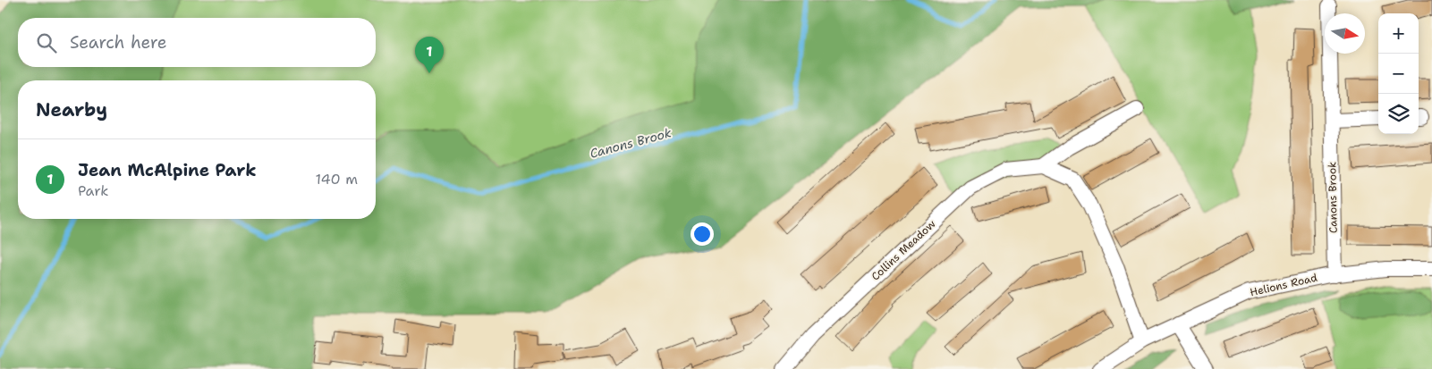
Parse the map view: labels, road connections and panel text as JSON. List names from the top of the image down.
{
  "streets": {
    "street": ["Canons Brook", "Collins Meadow", "Helions Road"]
  },
  "crossings": [
    ["Canons Brook", "Helions Road"],
    ["Collins Meadow", "Helions Road"]
  ],
  "water": ["Canons Brook"],
  "north": "right",
  "page": {
    "map_buttons": ["+", "−"],
    "search": "Search here",
    "pins": "1",
    "heading": "Nearby",
    "list": [
      {
        "mark": "1",
        "name": "Jean McAlpine Park",
        "note": "Park",
        "value": "140 m"
      }
    ]
  }
}
